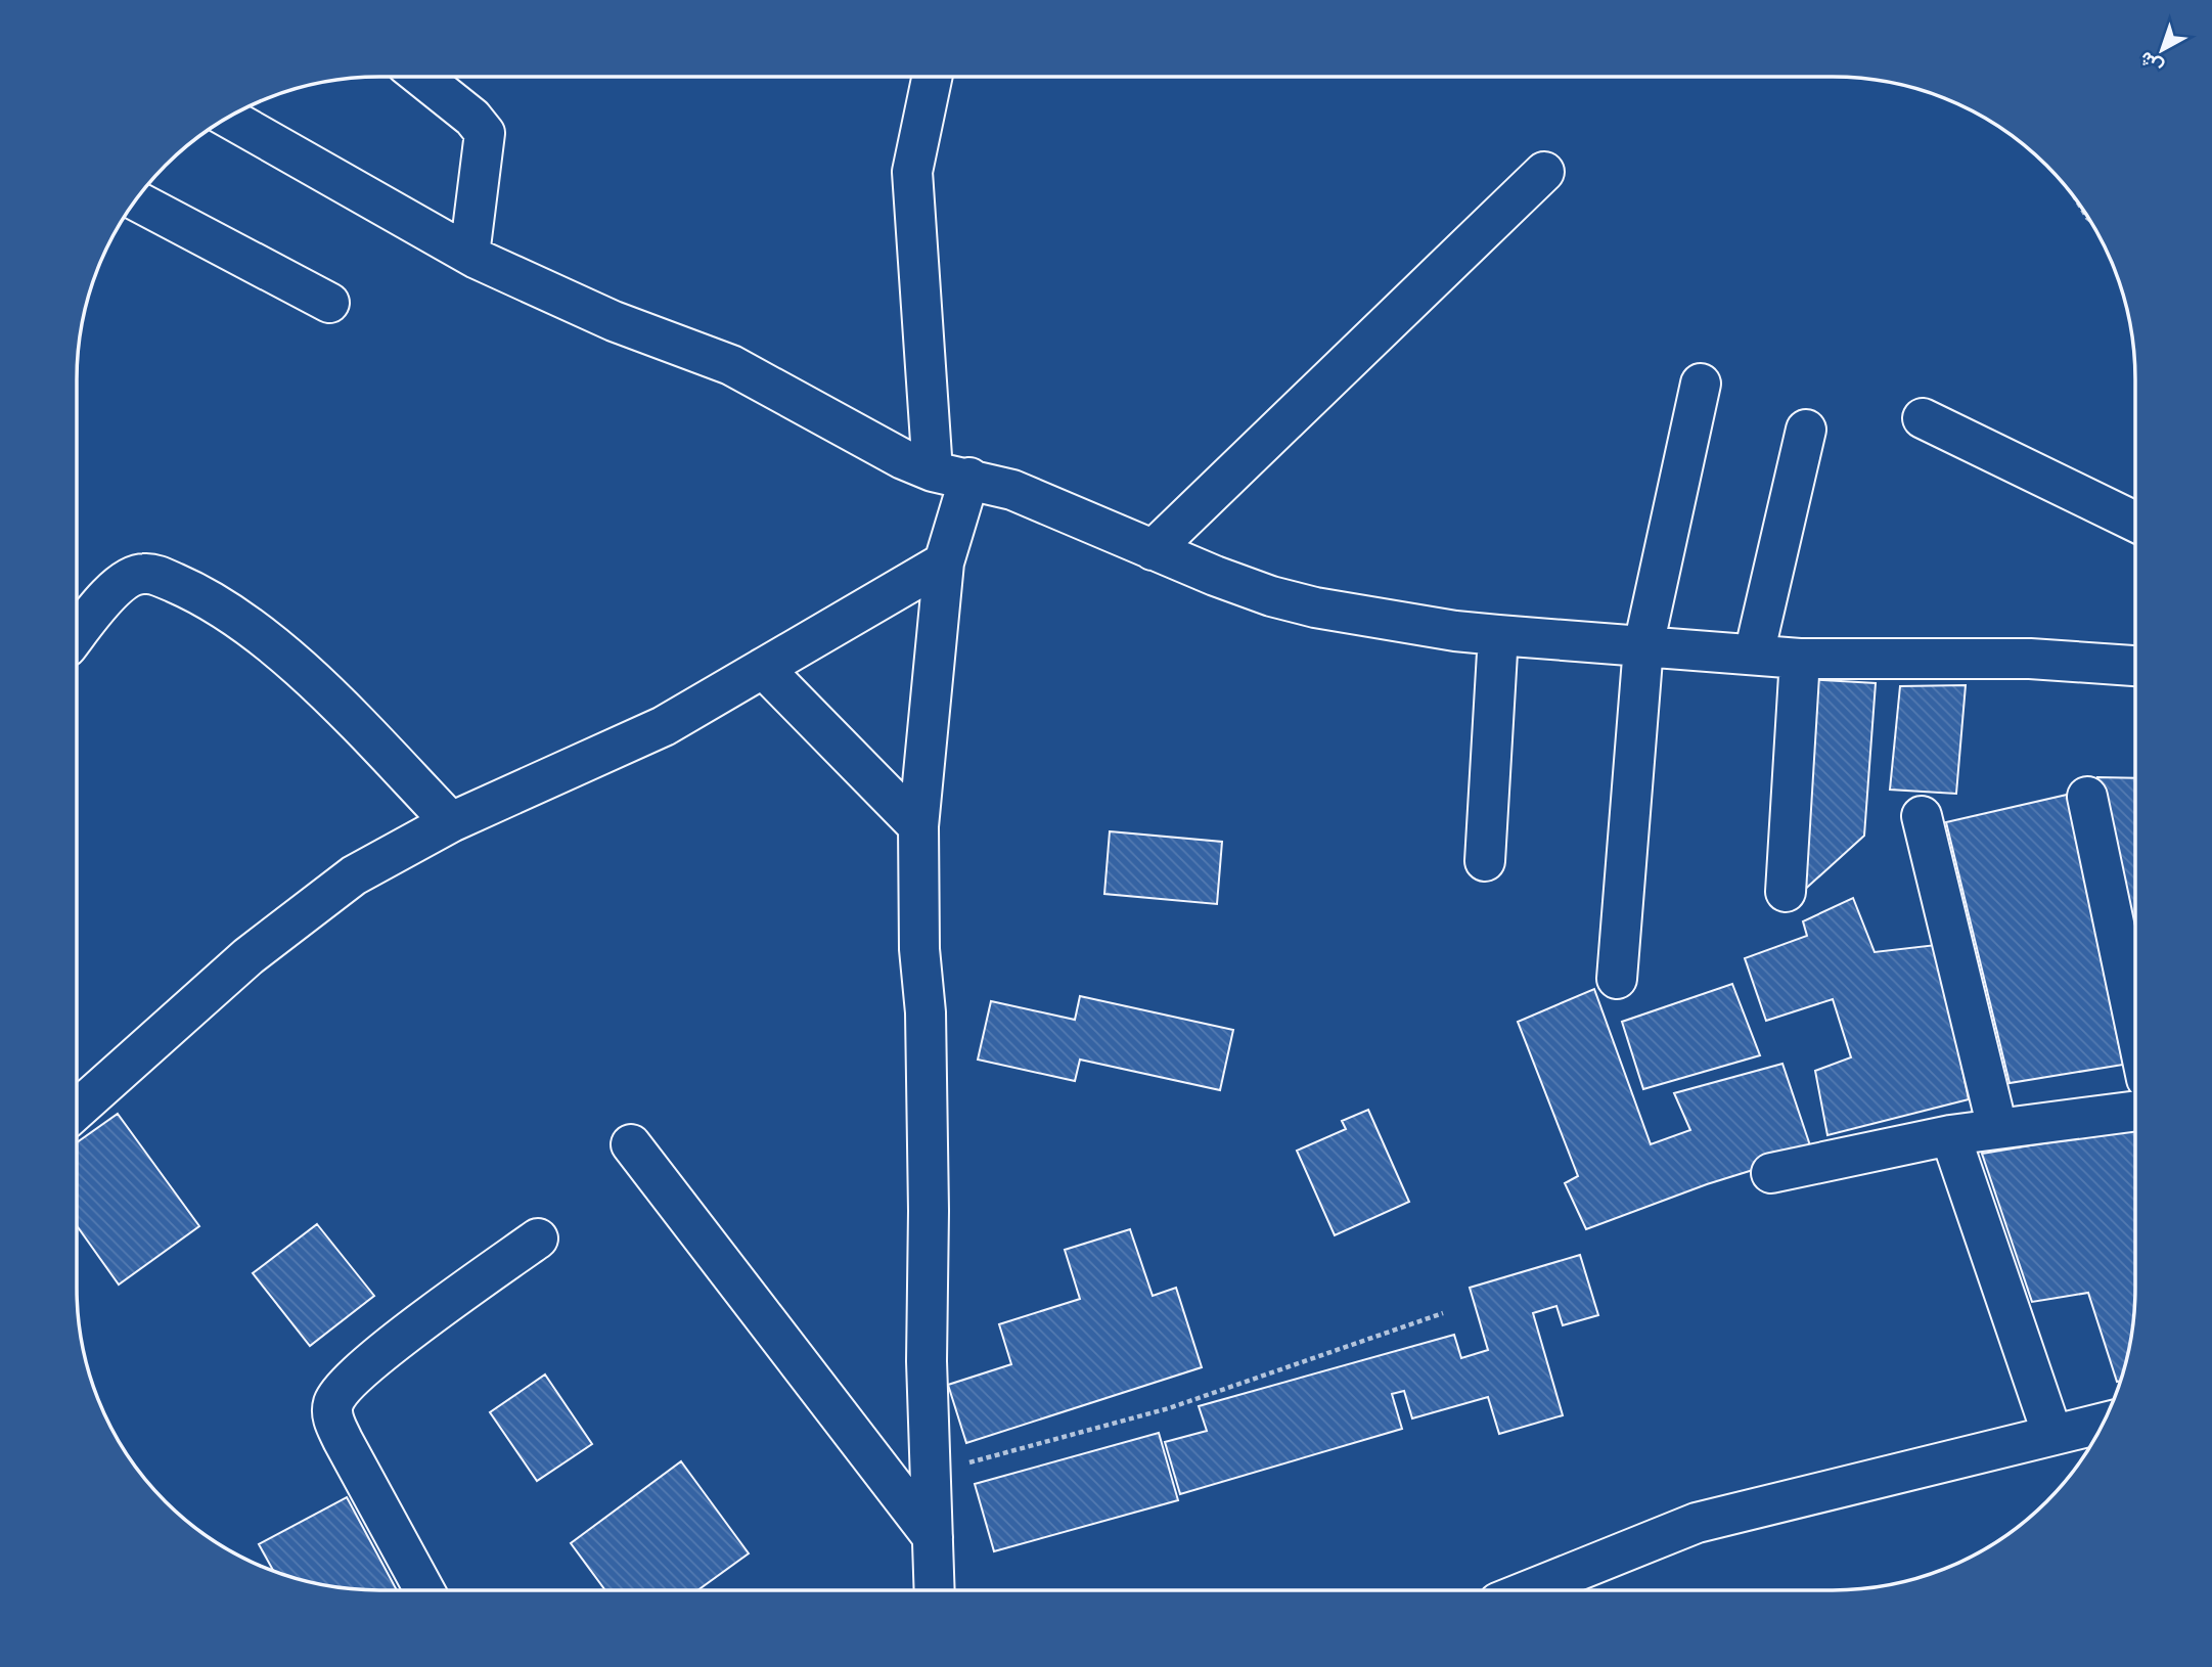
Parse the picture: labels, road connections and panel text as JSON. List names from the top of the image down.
{
  "north": "bottom left"
}
